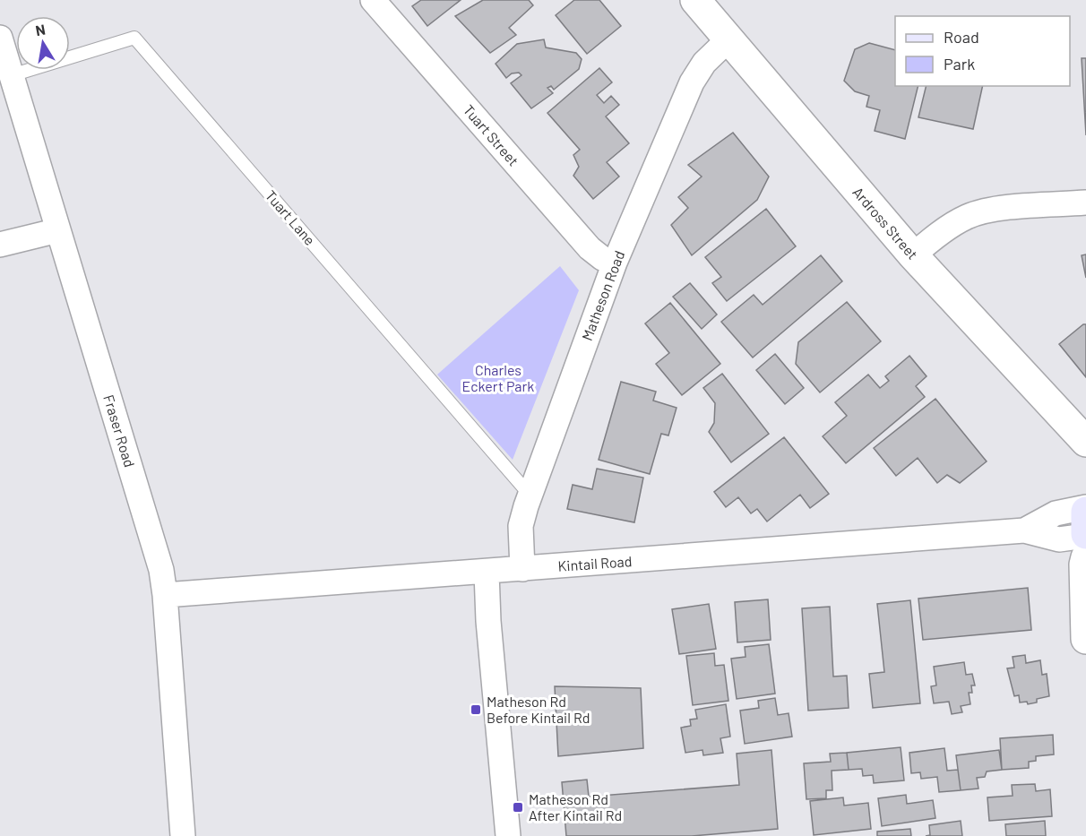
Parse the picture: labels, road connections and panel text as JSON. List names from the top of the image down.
{
  "streets": {
    "street": [
      "Tuart Street",
      "Ardross Street",
      "Matheson Road",
      "Fraser Road",
      "Kintail Road"
    ],
    "lane": ["Tuart Lane"]
  },
  "crossings": [
    ["Tuart Street", "Matheson Road"],
    ["Tuart Lane", "Matheson Road"],
    ["Tuart Lane", "Fraser Road"],
    ["Ardross Street", "Matheson Road"],
    ["Matheson Road", "Kintail Road"],
    ["Fraser Road", "Kintail Road"]
  ],
  "parks": ["Charles Eckert Park"],
  "places": {
    "transit": ["Matheson Rd Before Kintail Rd", "Matheson Rd After Kintail Rd"]
  },
  "legend": ["Road", "Park"],
  "north": "top"
}
